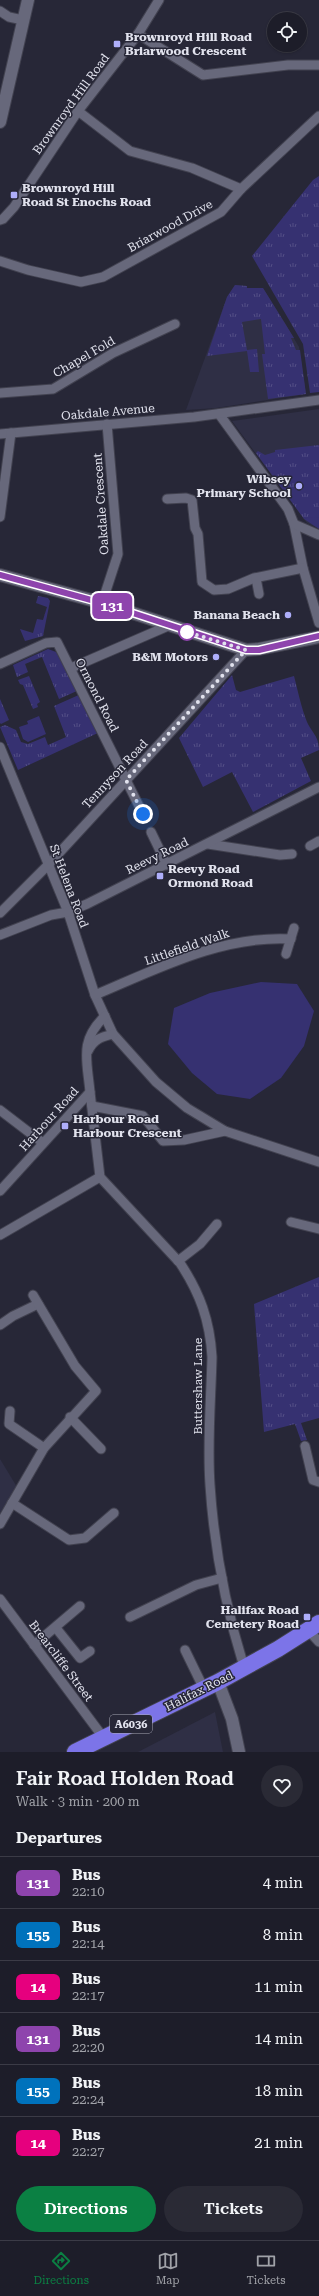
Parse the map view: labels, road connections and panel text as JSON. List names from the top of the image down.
{
  "streets": {
    "highway": ["Halifax Road", "A6036"],
    "street": [
      "Brownroyd Hill Road",
      "Briarwood Drive",
      "Chapel Fold",
      "Oakdale Avenue",
      "Oakdale Crescent",
      "Ormond Road",
      "Tennyson Road",
      "Reevy Road",
      "St Helena Road",
      "Littlefield Walk",
      "Harbour Road",
      "Buttershaw Lane",
      "Brearcliffe Street"
    ]
  },
  "crossings": [
    ["Oakdale Avenue", "Oakdale Crescent"],
    ["Ormond Road", "Tennyson Road"],
    ["Tennyson Road", "St Helena Road"],
    ["Reevy Road", "St Helena Road"],
    ["St Helena Road", "Littlefield Walk"],
    ["St Helena Road", "Harbour Road"],
    ["Buttershaw Lane", "Halifax Road"],
    ["Brearcliffe Street", "Halifax Road"]
  ],
  "places": {
    "transit": [
      "Brownroyd Hill Road Briarwood Crescent",
      "Brownroyd Hill Road St Enochs Road",
      "Reevy Road Ormond Road",
      "Harbour Road Harbour Crescent",
      "Halifax Road Cemetery Road"
    ],
    "other": ["Wibsey Primary School", "Banana Beach", "B&M Motors"]
  },
  "lines": ["bus line 131"],
  "page": {
    "on_map": "131",
    "heading": [
      ["Fair Road Holden Road", "Walk · 3 min · 200 m"],
      "Departures"
    ],
    "list": [
      {
        "mark": "131",
        "name": "Bus",
        "note": "22:10",
        "value": "4 min"
      },
      {
        "mark": "155",
        "name": "Bus",
        "note": "22:14",
        "value": "8 min"
      },
      {
        "mark": "14",
        "name": "Bus",
        "note": "22:17",
        "value": "11 min"
      },
      {
        "mark": "131",
        "name": "Bus",
        "note": "22:20",
        "value": "14 min"
      },
      {
        "mark": "155",
        "name": "Bus",
        "note": "22:24",
        "value": "18 min"
      },
      {
        "mark": "14",
        "name": "Bus",
        "note": "22:27",
        "value": "21 min"
      }
    ],
    "buttons": ["Directions", "Tickets"],
    "tabs": ["Directions", "Map", "Tickets"]
  }
}
